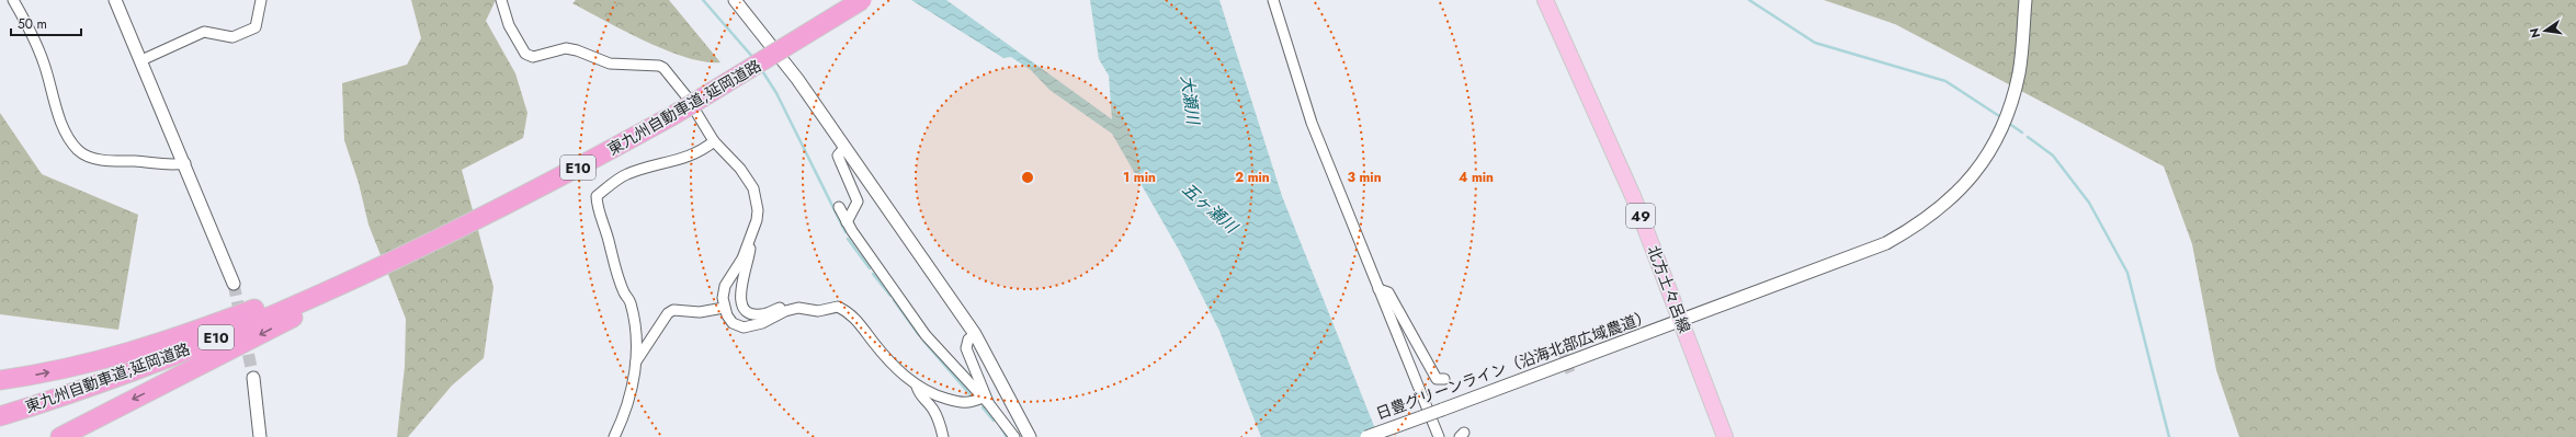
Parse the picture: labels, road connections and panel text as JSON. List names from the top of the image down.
{
  "streets": {
    "highway": ["東九州自動車道;延岡道路", "E10"],
    "main road": ["49", "北方土々呂線"],
    "street": ["日豊グリーンライン（沿海北部広域農道）"]
  },
  "crossings": [
    ["北方土々呂線", "日豊グリーンライン（沿海北部広域農道）"]
  ],
  "water": ["大瀬川", "五ヶ瀬川"],
  "scale_bar": "50 m",
  "north": "left",
  "rings": [
    "1 min",
    "2 min",
    "3 min",
    "4 min"
  ]
}
